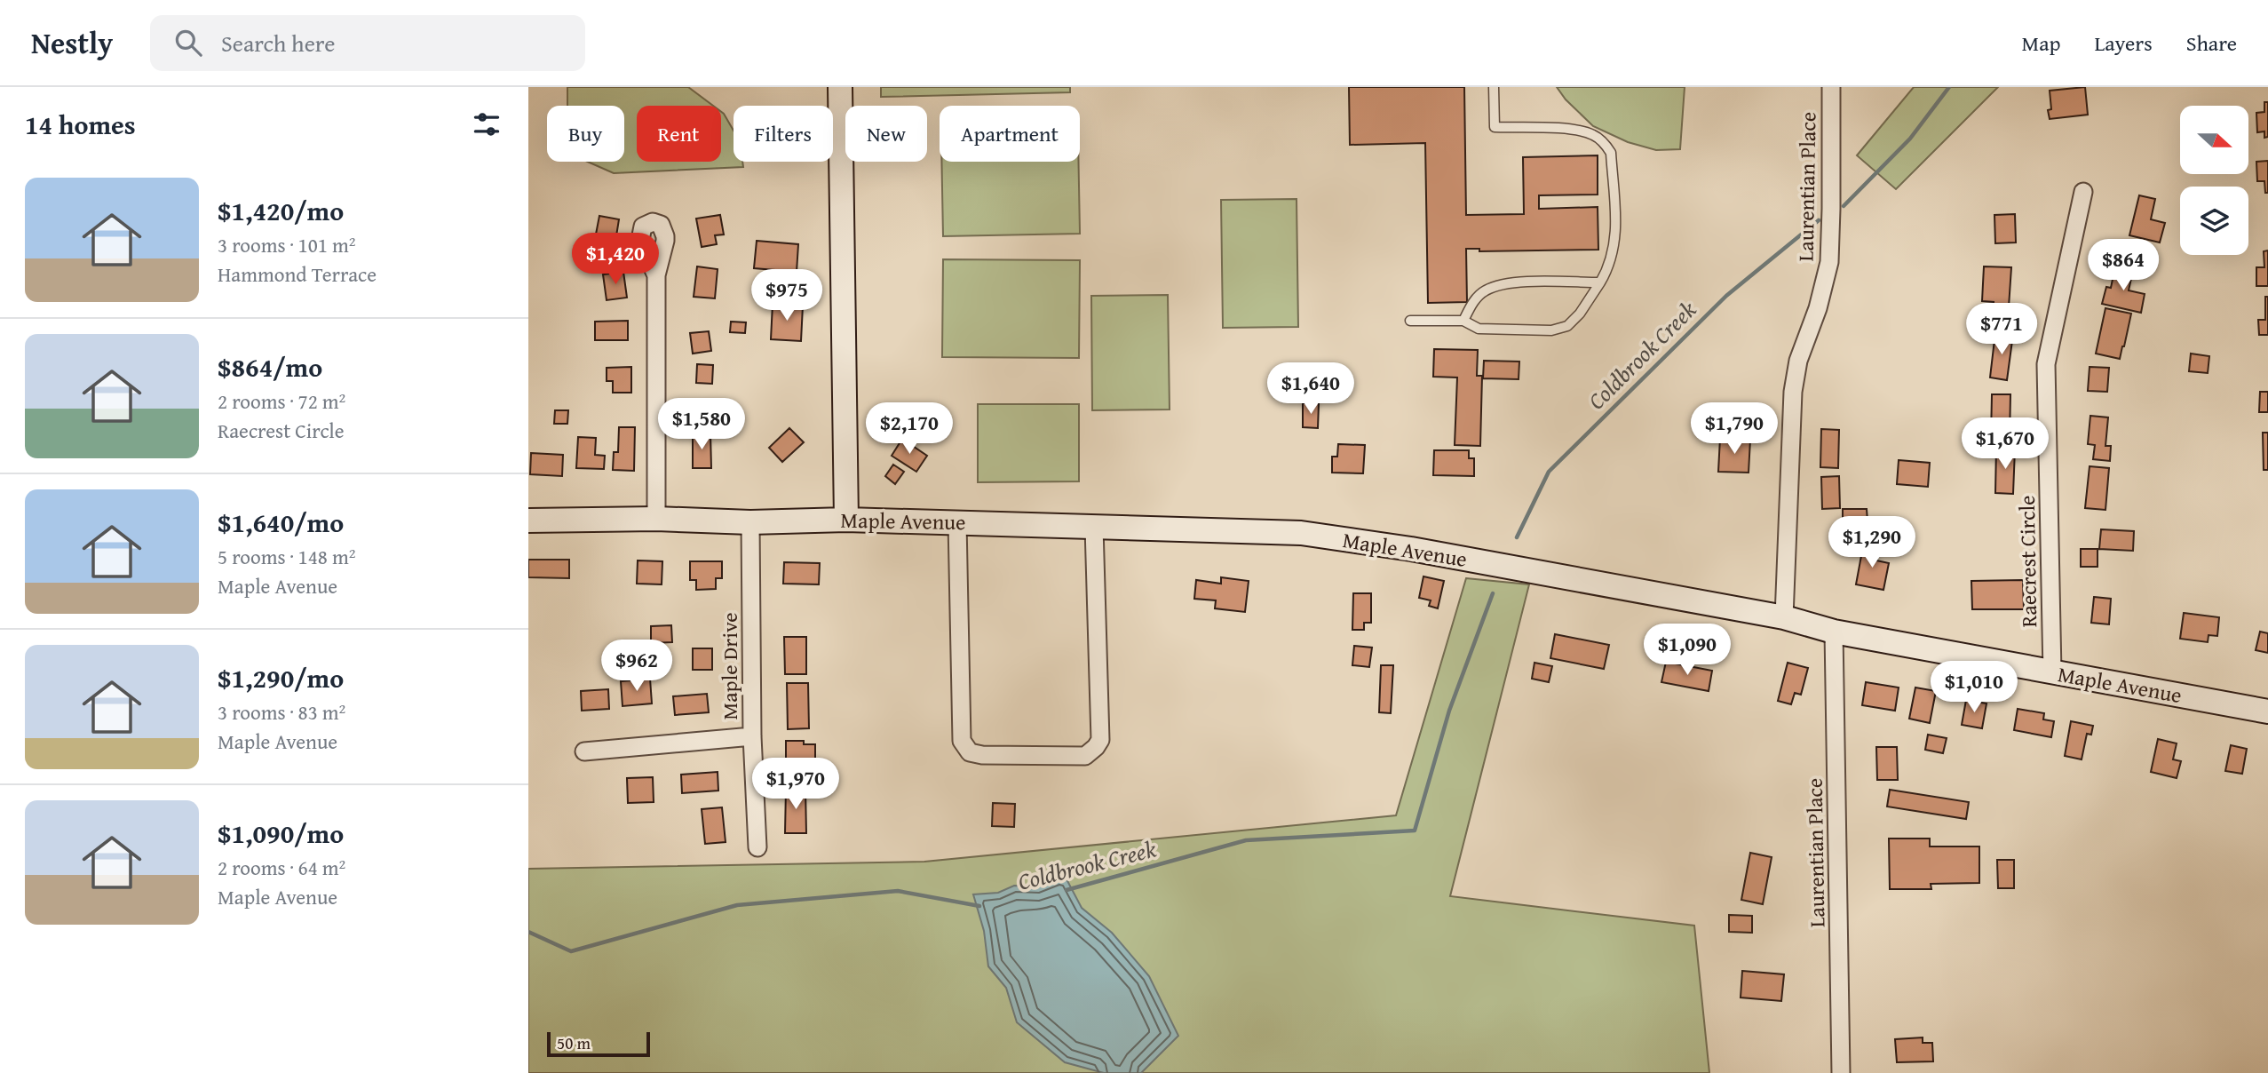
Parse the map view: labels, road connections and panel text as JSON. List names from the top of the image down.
{
  "streets": {
    "main road": ["Maple Avenue"],
    "street": ["Laurentian Place", "Raecrest Circle", "Maple Drive"]
  },
  "crossings": [
    ["Laurentian Place", "Maple Avenue"],
    ["Maple Avenue", "Raecrest Circle"],
    ["Maple Avenue", "Maple Drive"]
  ],
  "water": ["Coldbrook Creek"],
  "scale_bar": "50 m",
  "north": "right",
  "page": {
    "header": "Nestly",
    "search": "Search here",
    "nav": ["Map", "Layers", "Share"],
    "heading": "14 homes",
    "chip": [
      "Buy",
      "Rent",
      "Filters",
      "New",
      "Apartment"
    ],
    "list": [
      {
        "name": "$1,420/mo",
        "note": "3 rooms · 101 m² · Hammond Terrace"
      },
      {
        "name": "$864/mo",
        "note": "2 rooms · 72 m² · Raecrest Circle"
      },
      {
        "name": "$1,640/mo",
        "note": "5 rooms · 148 m² · Maple Avenue"
      },
      {
        "name": "$1,290/mo",
        "note": "3 rooms · 83 m² · Maple Avenue"
      },
      {
        "name": "$1,090/mo",
        "note": "2 rooms · 64 m² · Maple Avenue"
      }
    ],
    "price": [
      "$1,420",
      "$864",
      "$975",
      "$771",
      "$1,640",
      "$1,580",
      "$2,170",
      "$1,790",
      "$1,670",
      "$1,290",
      "$1,090",
      "$962",
      "$1,010",
      "$1,970"
    ],
    "scale": "50 m"
  }
}
